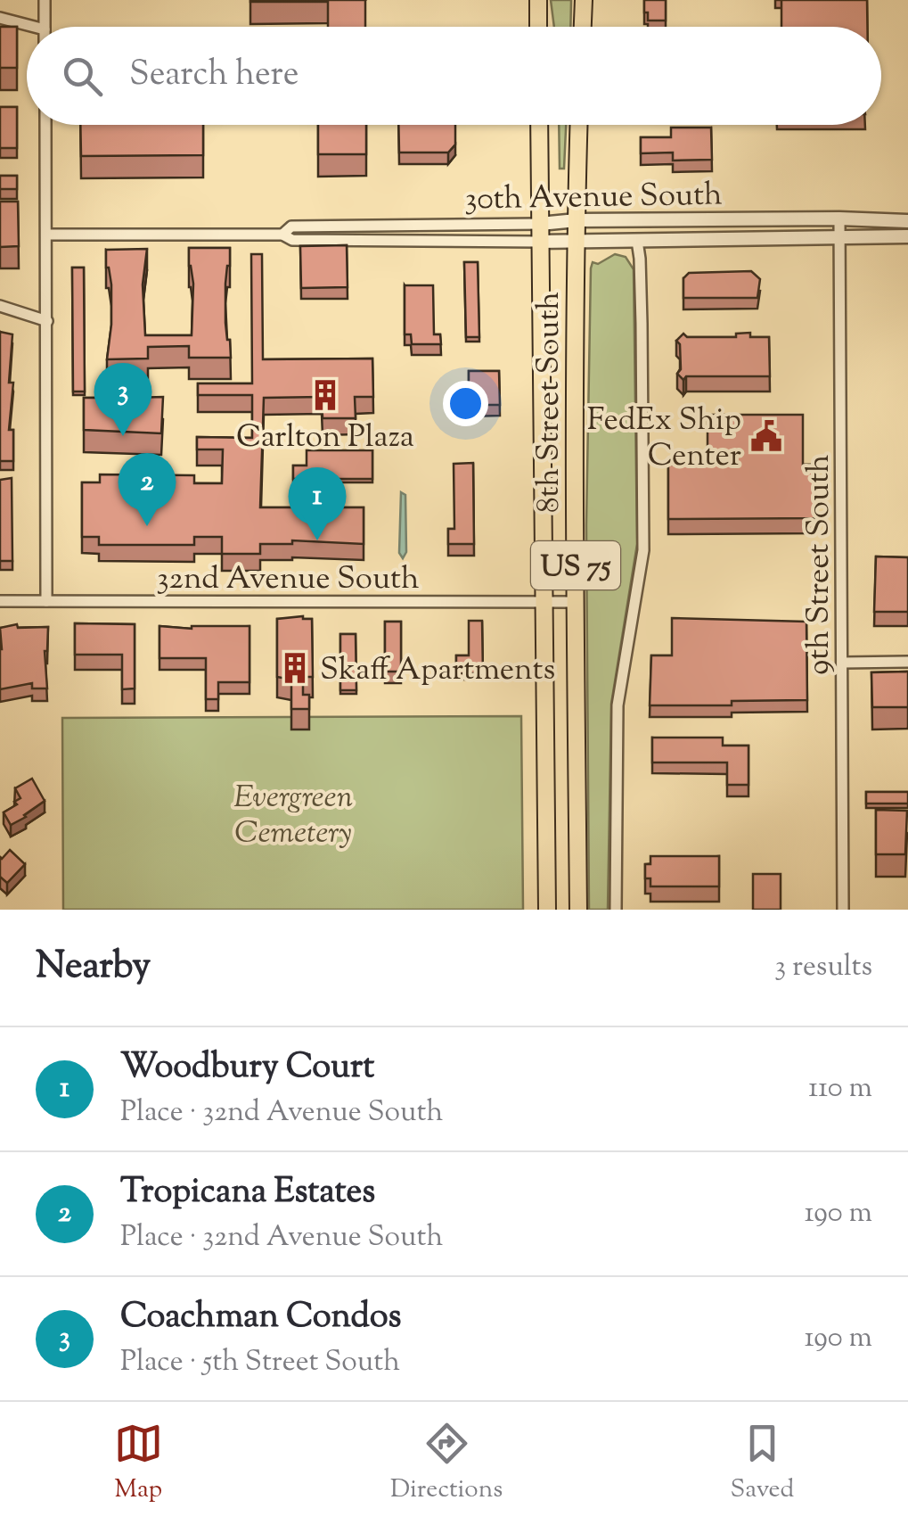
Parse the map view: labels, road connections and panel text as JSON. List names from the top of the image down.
{
  "streets": {
    "main road": ["8th Street South", "US 75"],
    "street": ["30th Avenue South", "9th Street South", "32nd Avenue South"]
  },
  "crossings": [
    ["30th Avenue South", "8th Street South"],
    ["30th Avenue South", "9th Street South"],
    ["8th Street South", "32nd Avenue South"]
  ],
  "parks": ["Evergreen Cemetery"],
  "places": {
    "building": ["Carlton Plaza", "Skaff Apartments"],
    "public building": ["FedEx Ship Center"]
  },
  "page": {
    "search": "Search here",
    "pins": ["3", "2", "1"],
    "heading": ["Nearby", "3 results"],
    "list": [
      {
        "mark": "1",
        "name": "Woodbury Court",
        "note": "Place · 32nd Avenue South",
        "value": "110 m"
      },
      {
        "mark": "2",
        "name": "Tropicana Estates",
        "note": "Place · 32nd Avenue South",
        "value": "190 m"
      },
      {
        "mark": "3",
        "name": "Coachman Condos",
        "note": "Place · 5th Street South",
        "value": "190 m"
      }
    ],
    "nav": ["Map", "Directions", "Saved"]
  }
}
